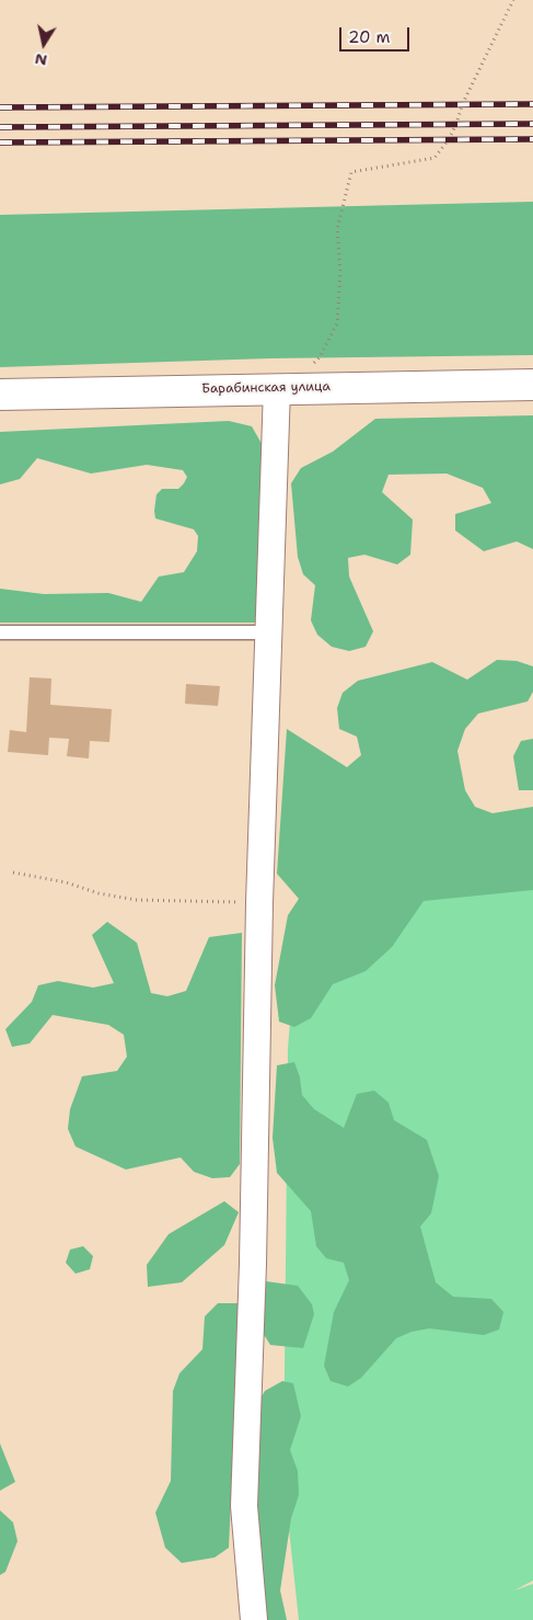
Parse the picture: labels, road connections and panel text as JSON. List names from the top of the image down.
{
  "streets": {
    "main road": ["Барабинская улица"]
  },
  "scale_bar": "20 m",
  "north": "bottom"
}
